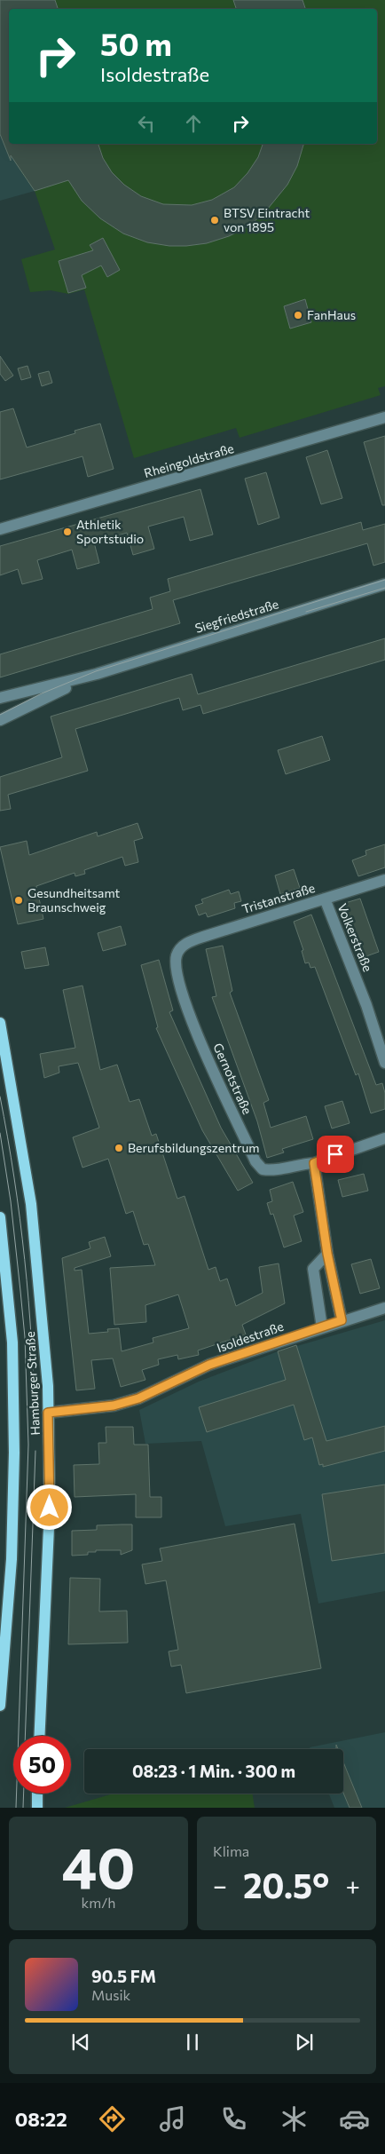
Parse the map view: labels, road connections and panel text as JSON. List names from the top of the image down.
{
  "streets": {
    "main road": ["Hamburger Straße"],
    "street": [
      "Rheingoldstraße",
      "Siegfriedstraße",
      "Tristanstraße",
      "Volkerstraße",
      "Gernotstraße",
      "Isoldestraße"
    ]
  },
  "crossings": [
    ["Tristanstraße", "Volkerstraße"],
    ["Tristanstraße", "Gernotstraße"],
    ["Isoldestraße", "Hamburger Straße"]
  ],
  "places": [
    "BTSV Eintracht von 1895",
    "FanHaus",
    "Athletik Sportstudio",
    "Gesundheitsamt Braunschweig",
    "Berufsbildungszentrum"
  ],
  "page": {
    "turn": ["50 m", "Isoldestraße"],
    "limit": "50",
    "trip": "08:23 · 1 Min. · 300 m",
    "tile": [
      ["40", "km/h"],
      "Klima"
    ],
    "heat": ["−", "20.5°", "+"],
    "song": ["90.5 FM", "Musik"],
    "tabs": "08:22"
  }
}
